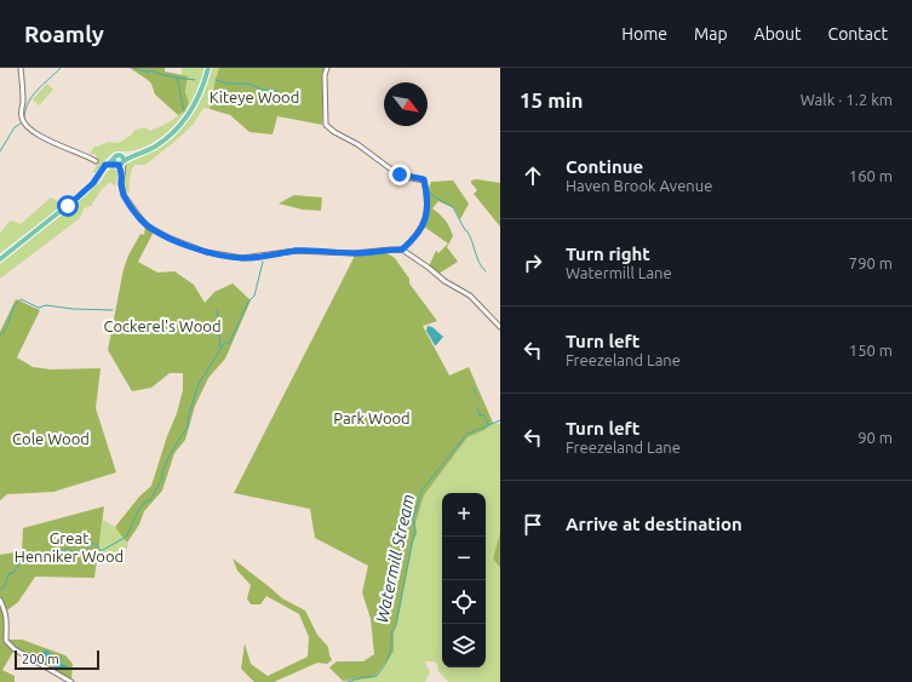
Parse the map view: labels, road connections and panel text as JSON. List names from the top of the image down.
{
  "water": ["Watermill Stream"],
  "parks": [
    "Kiteye Wood",
    "Cockerel's Wood",
    "Park Wood",
    "Cole Wood",
    "Great Henniker Wood"
  ],
  "scale_bar": "200 m",
  "north": "bottom right",
  "page": {
    "header": "Roamly",
    "nav": [
      "Home",
      "Map",
      "About",
      "Contact"
    ],
    "heading": ["15 min", "Walk · 1.2 km"],
    "list": [
      ["Continue", "Haven Brook Avenue", "160 m"],
      ["Turn right", "Watermill Lane", "790 m"],
      ["Turn left", "Freezeland Lane", "150 m"],
      ["Turn left", "Freezeland Lane", "90 m"],
      "Arrive at destination"
    ],
    "map_buttons": ["+", "−"],
    "scale": "200 m"
  }
}
